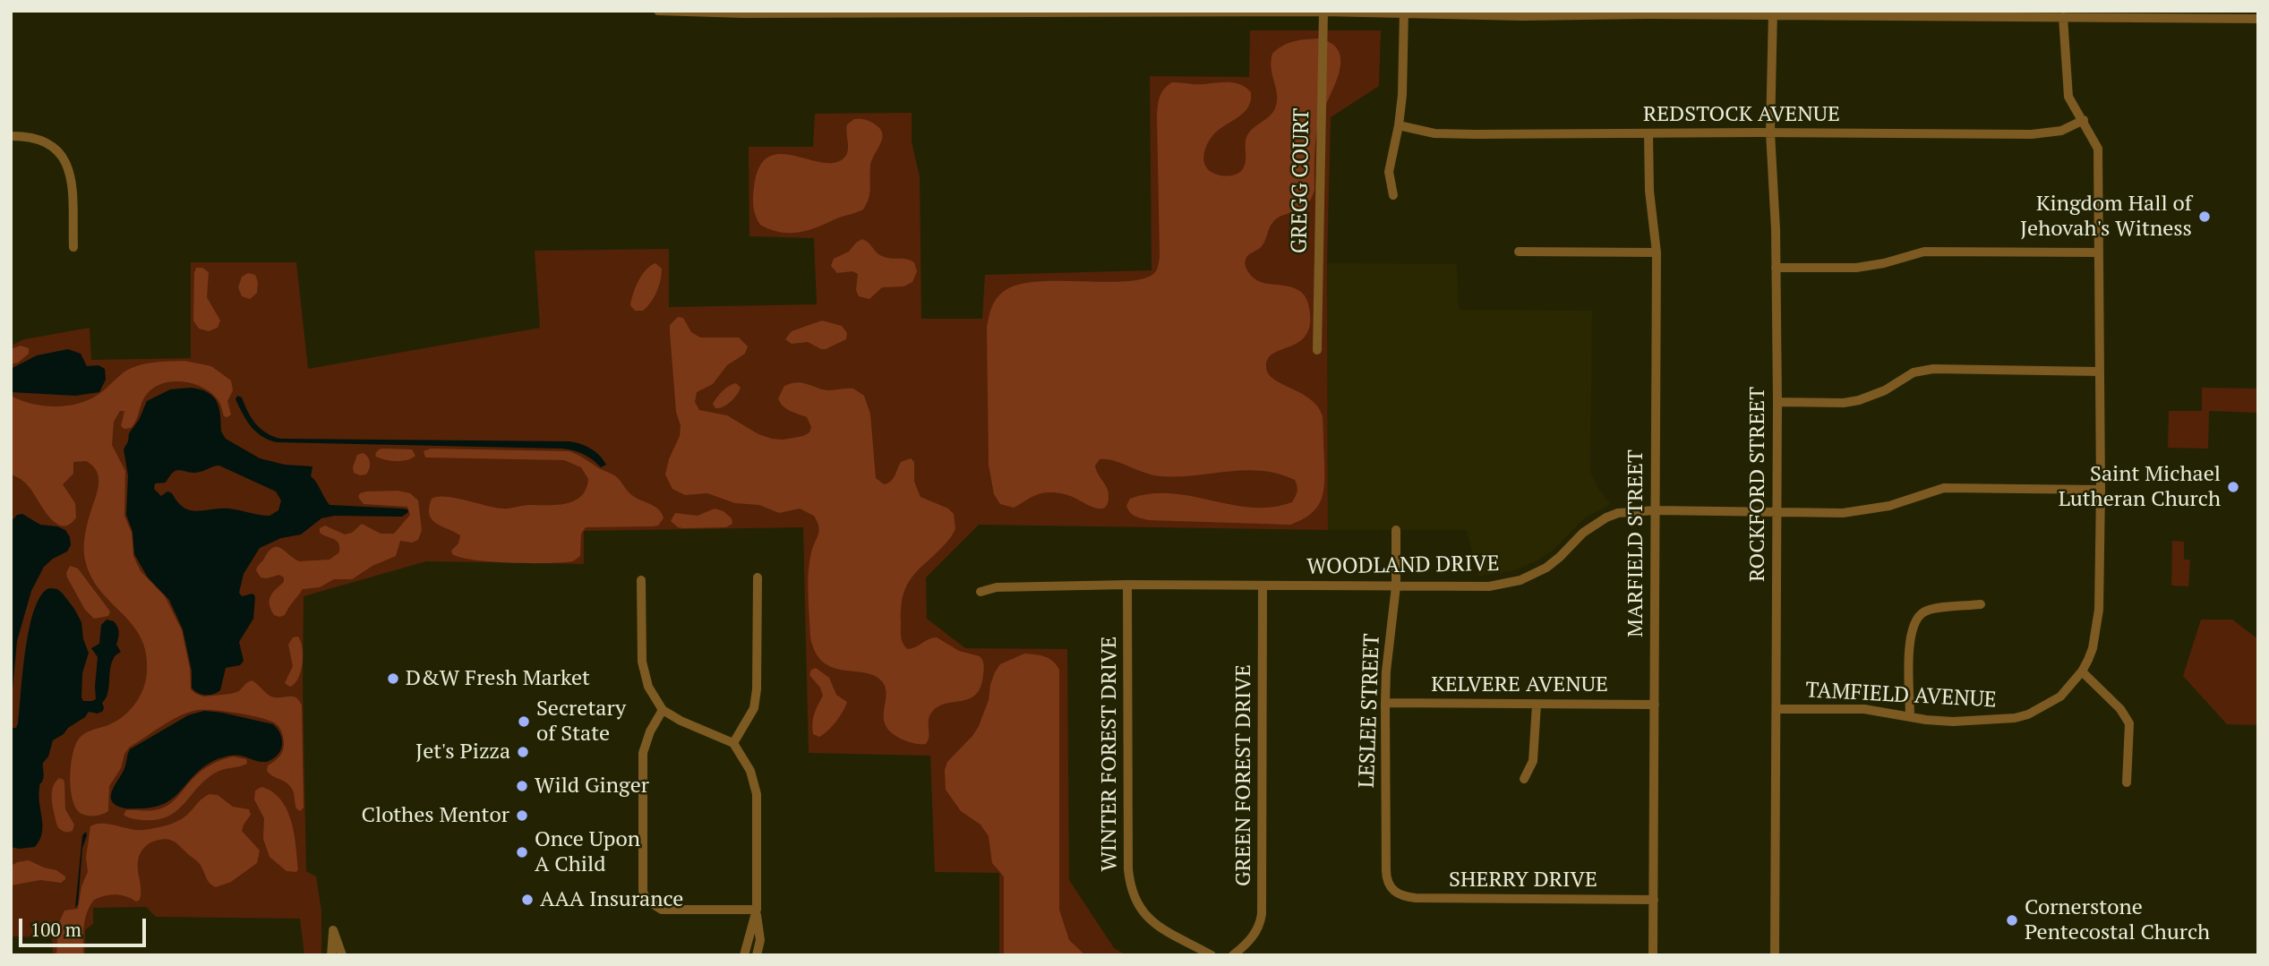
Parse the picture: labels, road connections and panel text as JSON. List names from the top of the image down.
{
  "streets": {
    "street": [
      "REDSTOCK AVENUE",
      "GREGG COURT",
      "ROCKFORD STREET",
      "MARFIELD STREET",
      "WOODLAND DRIVE",
      "KELVERE AVENUE",
      "TAMFIELD AVENUE",
      "LESLEE STREET",
      "WINTER FOREST DRIVE",
      "GREEN FOREST DRIVE",
      "SHERRY DRIVE"
    ]
  },
  "crossings": [
    ["REDSTOCK AVENUE", "ROCKFORD STREET"],
    ["REDSTOCK AVENUE", "MARFIELD STREET"],
    ["REDSTOCK AVENUE", "TAMFIELD AVENUE"],
    ["ROCKFORD STREET", "WOODLAND DRIVE"],
    ["ROCKFORD STREET", "TAMFIELD AVENUE"],
    ["MARFIELD STREET", "WOODLAND DRIVE"],
    ["MARFIELD STREET", "KELVERE AVENUE"],
    ["MARFIELD STREET", "SHERRY DRIVE"],
    ["WOODLAND DRIVE", "TAMFIELD AVENUE"],
    ["WOODLAND DRIVE", "LESLEE STREET"],
    ["WOODLAND DRIVE", "WINTER FOREST DRIVE"],
    ["WOODLAND DRIVE", "GREEN FOREST DRIVE"],
    ["KELVERE AVENUE", "LESLEE STREET"],
    ["LESLEE STREET", "SHERRY DRIVE"]
  ],
  "places": [
    "Kingdom Hall of Jehovah's Witness",
    "Saint Michael Lutheran Church",
    "D&W Fresh Market",
    "Secretary of State",
    "Jet's Pizza",
    "Wild Ginger",
    "Clothes Mentor",
    "Once Upon A Child",
    "AAA Insurance",
    "Cornerstone Pentecostal Church"
  ],
  "scale_bar": "100 m"
}
